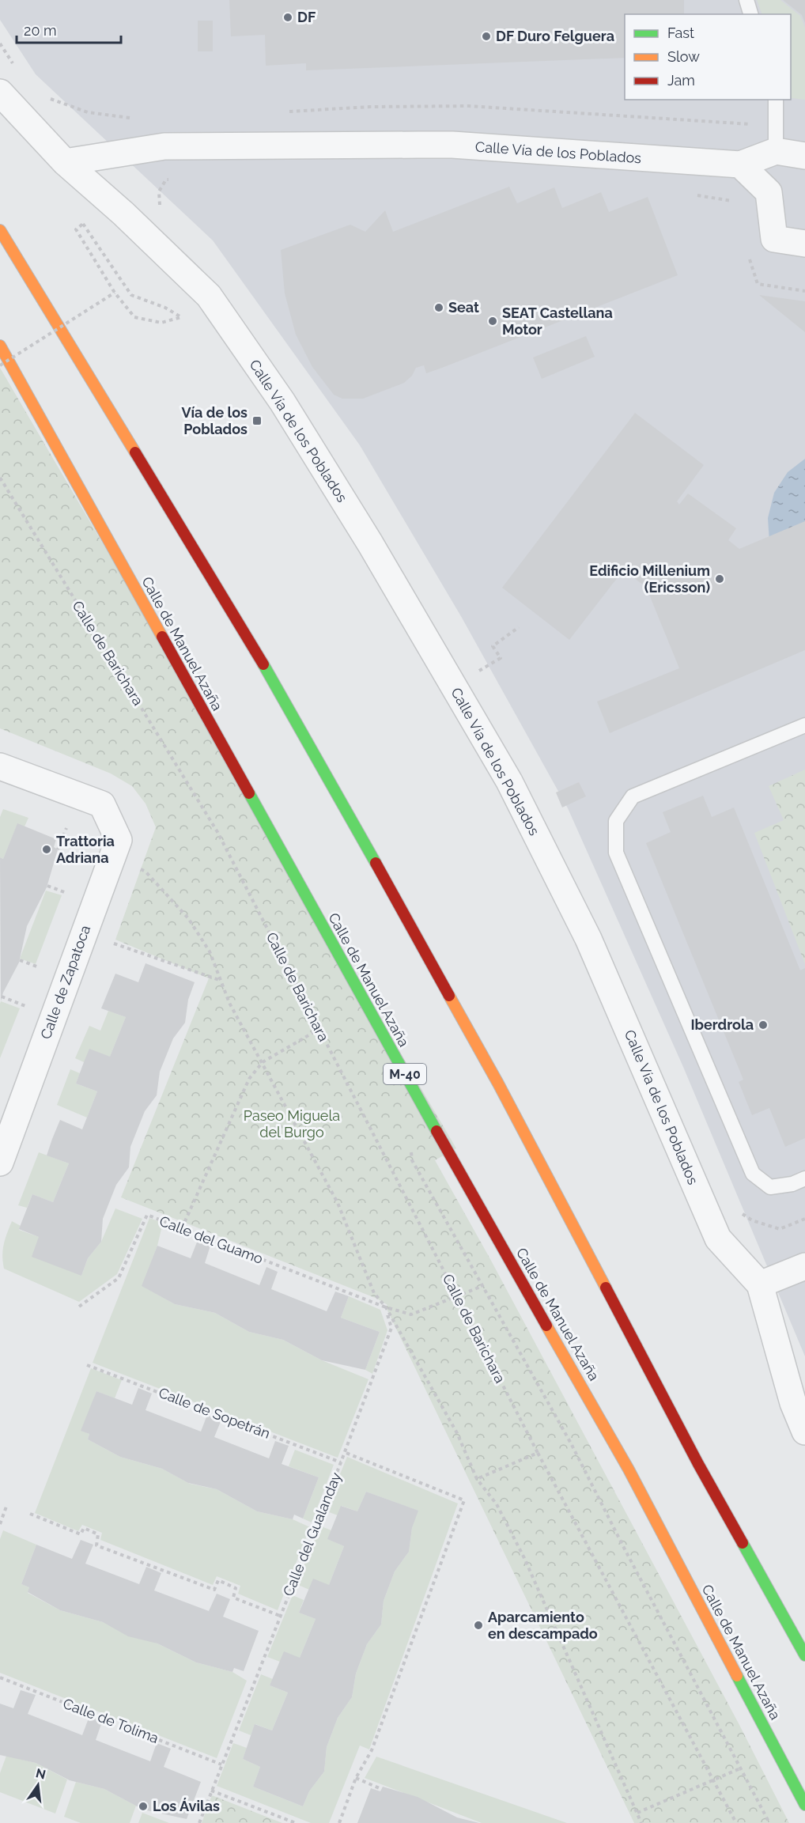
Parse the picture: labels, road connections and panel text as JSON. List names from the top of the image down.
{
  "streets": {
    "highway": ["Calle de Manuel Azaña", "M-40"],
    "street": ["Calle Vía de los Poblados", "Calle de Zapatoca"],
    "path": [
      "Calle de Barichara",
      "Calle del Guamo",
      "Calle de Sopetrán",
      "Calle del Gualanday",
      "Calle de Tolima"
    ]
  },
  "crossings": [
    ["Calle de Barichara", "Calle del Guamo"],
    ["Calle del Guamo", "Calle del Gualanday"],
    ["Calle de Sopetrán", "Calle del Gualanday"],
    ["Calle del Gualanday", "Calle de Tolima"]
  ],
  "parks": ["Paseo Miguela del Burgo"],
  "places": {
    "other": [
      "DF",
      "DF Duro Felguera",
      "Seat",
      "SEAT Castellana Motor",
      "Edificio Millenium (Ericsson)",
      "Trattoria Adriana",
      "Iberdrola",
      "Aparcamiento en descampado",
      "Los Ávilas"
    ],
    "transit": ["Vía de los Poblados"]
  },
  "legend": ["Fast", "Slow", "Jam"],
  "scale_bar": "20 m",
  "north": "top"
}
